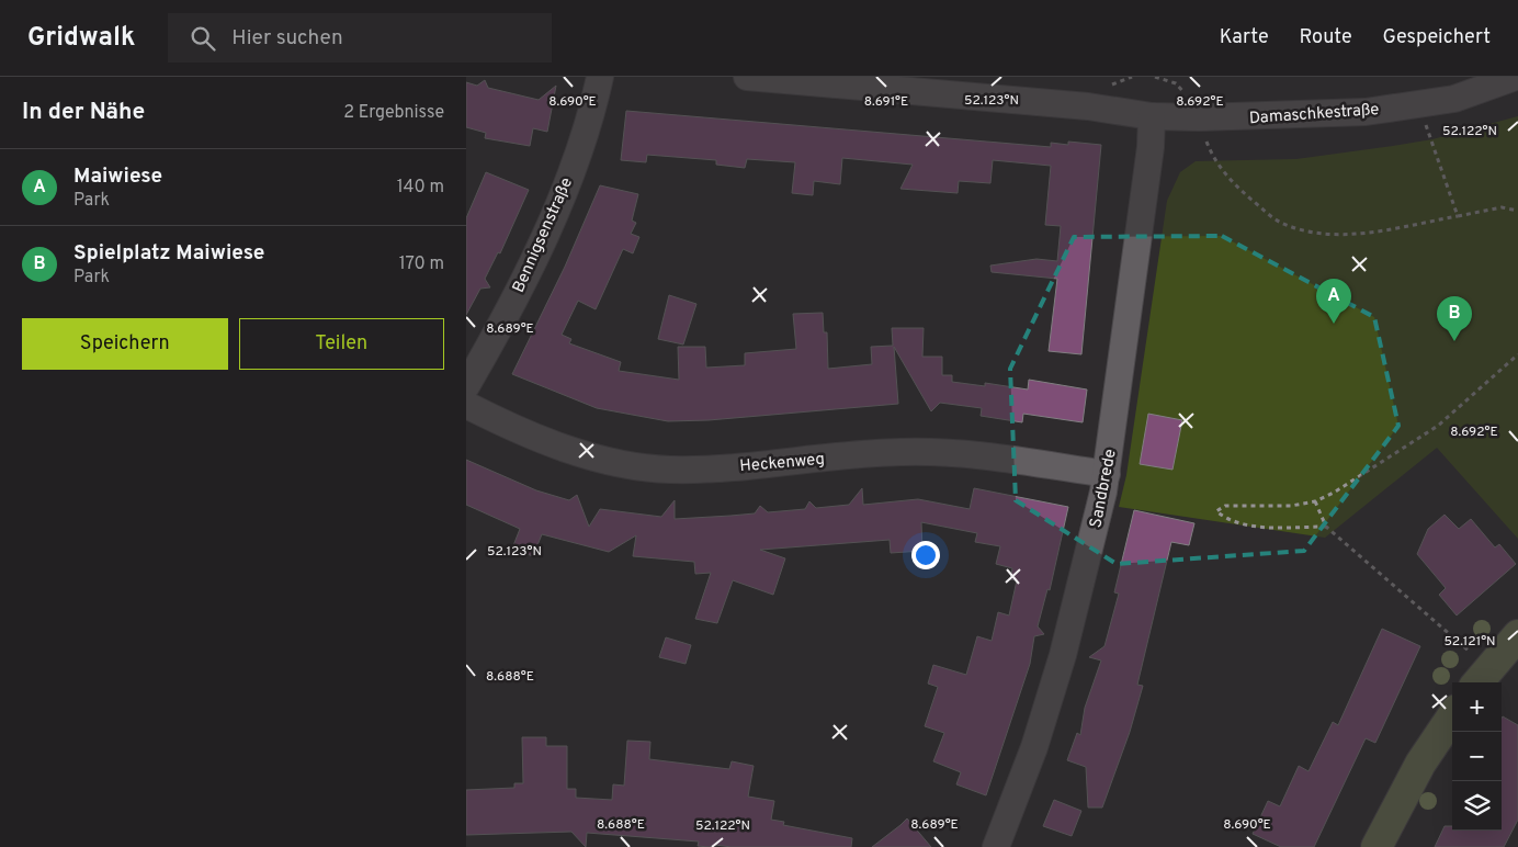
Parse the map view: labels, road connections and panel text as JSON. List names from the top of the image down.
{
  "streets": {
    "street": [
      "Damaschkestraße",
      "Bennigsenstraße",
      "Heckenweg",
      "Sandbrede"
    ]
  },
  "crossings": [
    ["Damaschkestraße", "Sandbrede"],
    ["Heckenweg", "Sandbrede"]
  ],
  "page": {
    "header": "Gridwalk",
    "search": "Hier suchen",
    "nav": ["Karte", "Route", "Gespeichert"],
    "heading": ["In der Nähe", "2 Ergebnisse"],
    "list": [
      {
        "mark": "A",
        "name": "Maiwiese",
        "note": "Park",
        "value": "140 m"
      },
      {
        "mark": "B",
        "name": "Spielplatz Maiwiese",
        "note": "Park",
        "value": "170 m"
      }
    ],
    "pins": ["A", "B"],
    "buttons": ["Speichern", "Teilen"],
    "map_buttons": ["+", "−"]
  },
  "coordinates": [
    "52.123°N",
    "8.691°E",
    "8.690°E",
    "8.692°E",
    "52.122°N",
    "8.689°E",
    "52.121°N",
    "8.688°E"
  ]
}
